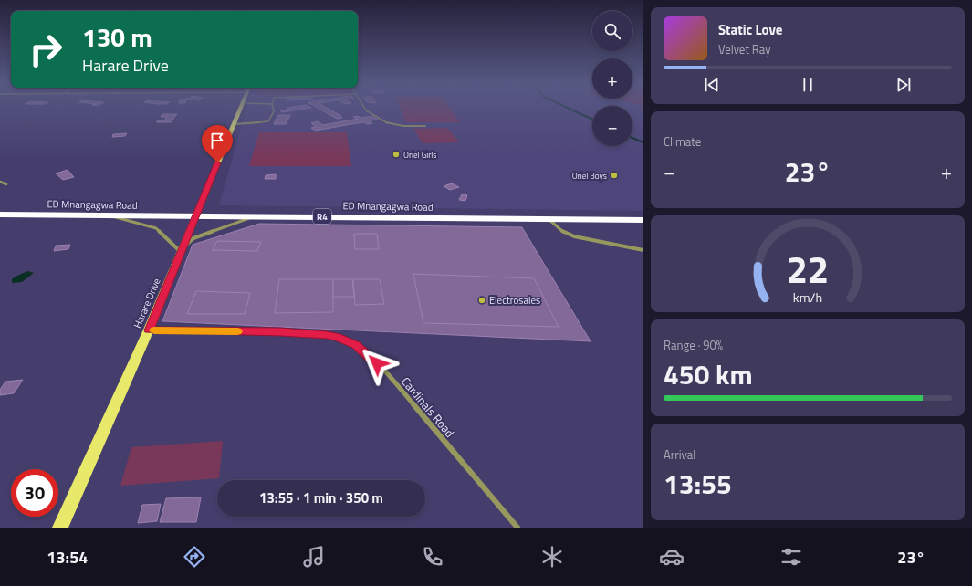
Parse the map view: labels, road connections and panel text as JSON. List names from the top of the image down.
{
  "streets": {
    "highway": ["ED Mnangagwa Road", "R4"],
    "main road": ["Harare Drive"],
    "street": ["Cardinals Road"]
  },
  "crossings": [
    ["ED Mnangagwa Road", "Harare Drive"],
    ["Harare Drive", "Cardinals Road"]
  ],
  "places": ["Oriel Girls", "Oriel Boys", "Electrosales"],
  "page": {
    "map_buttons": ["+", "−"],
    "turn": ["130 m", "Harare Drive"],
    "song": ["Static Love", "Velvet Ray"],
    "tile": [
      "Climate",
      ["Range · 90%", "450 km"],
      ["Arrival", "13:55"]
    ],
    "heat": ["−", "23°", "+"],
    "limit": "30",
    "trip": "13:55 · 1 min · 350 m",
    "tabs": ["13:54", "23°"],
    "gauge": ["22", "km/h"]
  }
}
